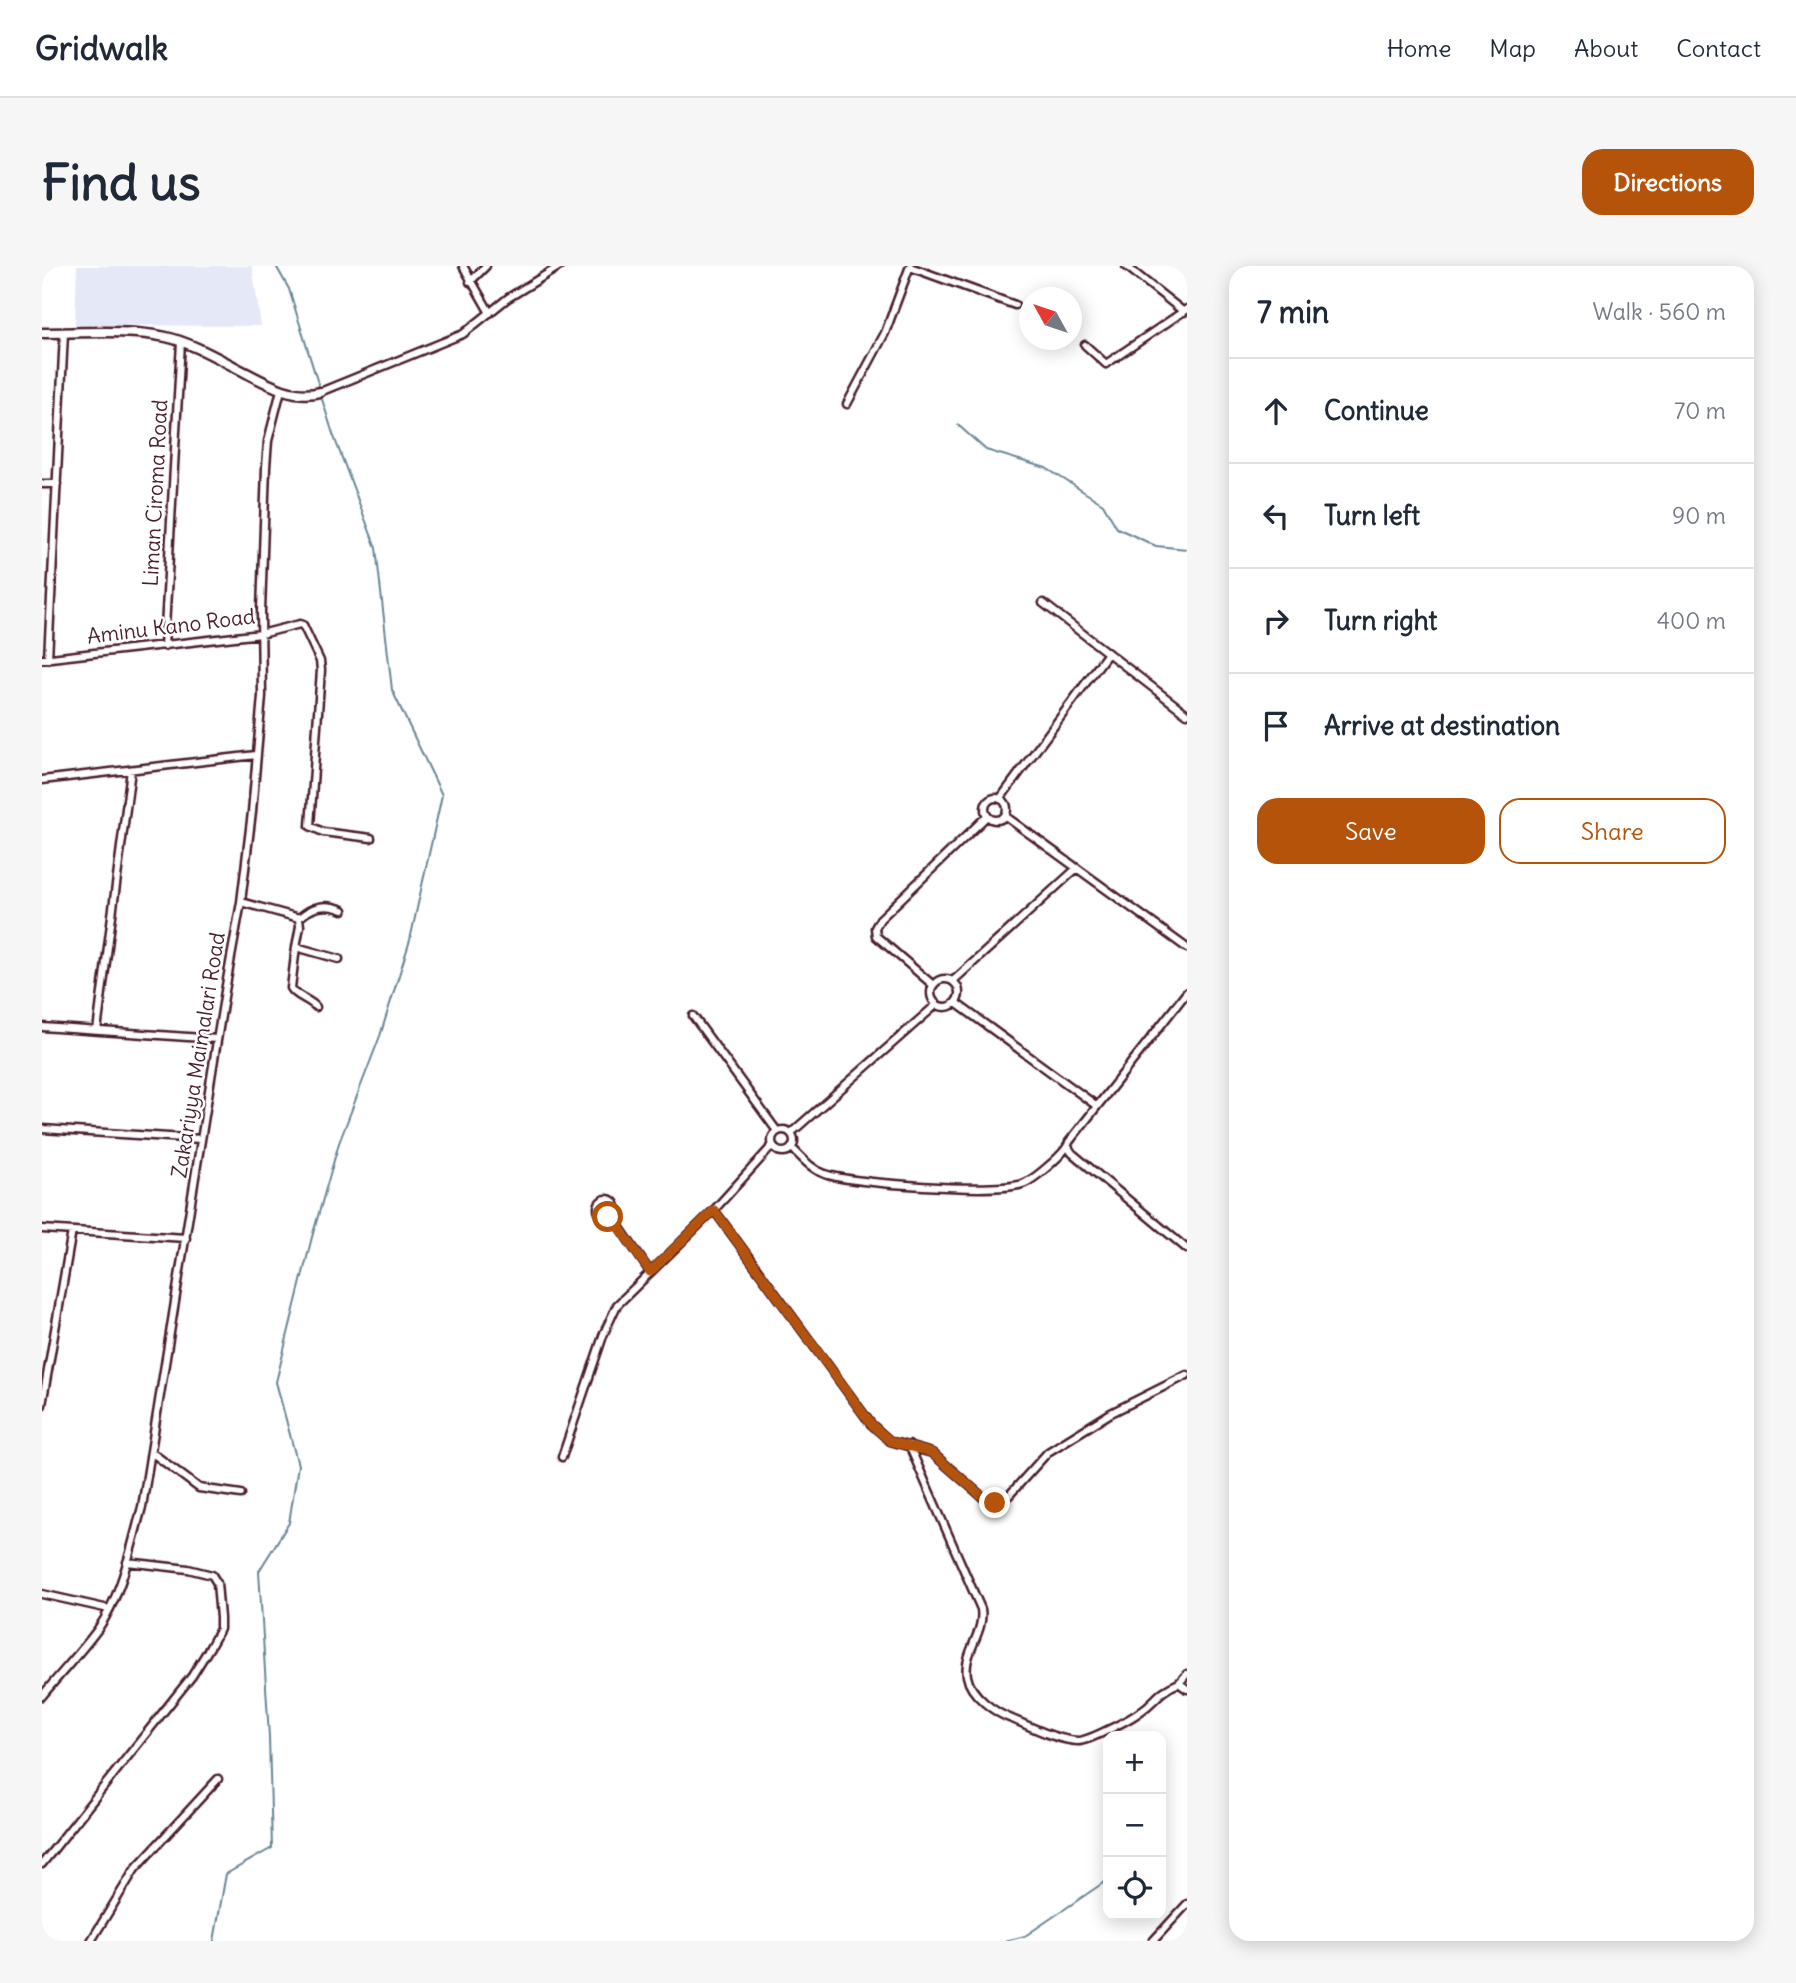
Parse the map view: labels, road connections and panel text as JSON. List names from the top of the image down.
{
  "streets": {
    "street": ["Liman Ciroma Road", "Aminu Kano Road", "Zakariyya Maimalari Road"]
  },
  "crossings": [
    ["Liman Ciroma Road", "Aminu Kano Road"],
    ["Aminu Kano Road", "Zakariyya Maimalari Road"]
  ],
  "north": "top left",
  "page": {
    "header": "Gridwalk",
    "nav": [
      "Home",
      "Map",
      "About",
      "Contact"
    ],
    "buttons": [
      "Directions",
      ["Save", "Share"]
    ],
    "title": "Find us",
    "heading": ["7 min", "Walk · 560 m"],
    "list": [
      ["Continue", "70 m"],
      ["Turn left", "90 m"],
      ["Turn right", "400 m"],
      "Arrive at destination"
    ],
    "map_buttons": ["+", "−"]
  }
}
